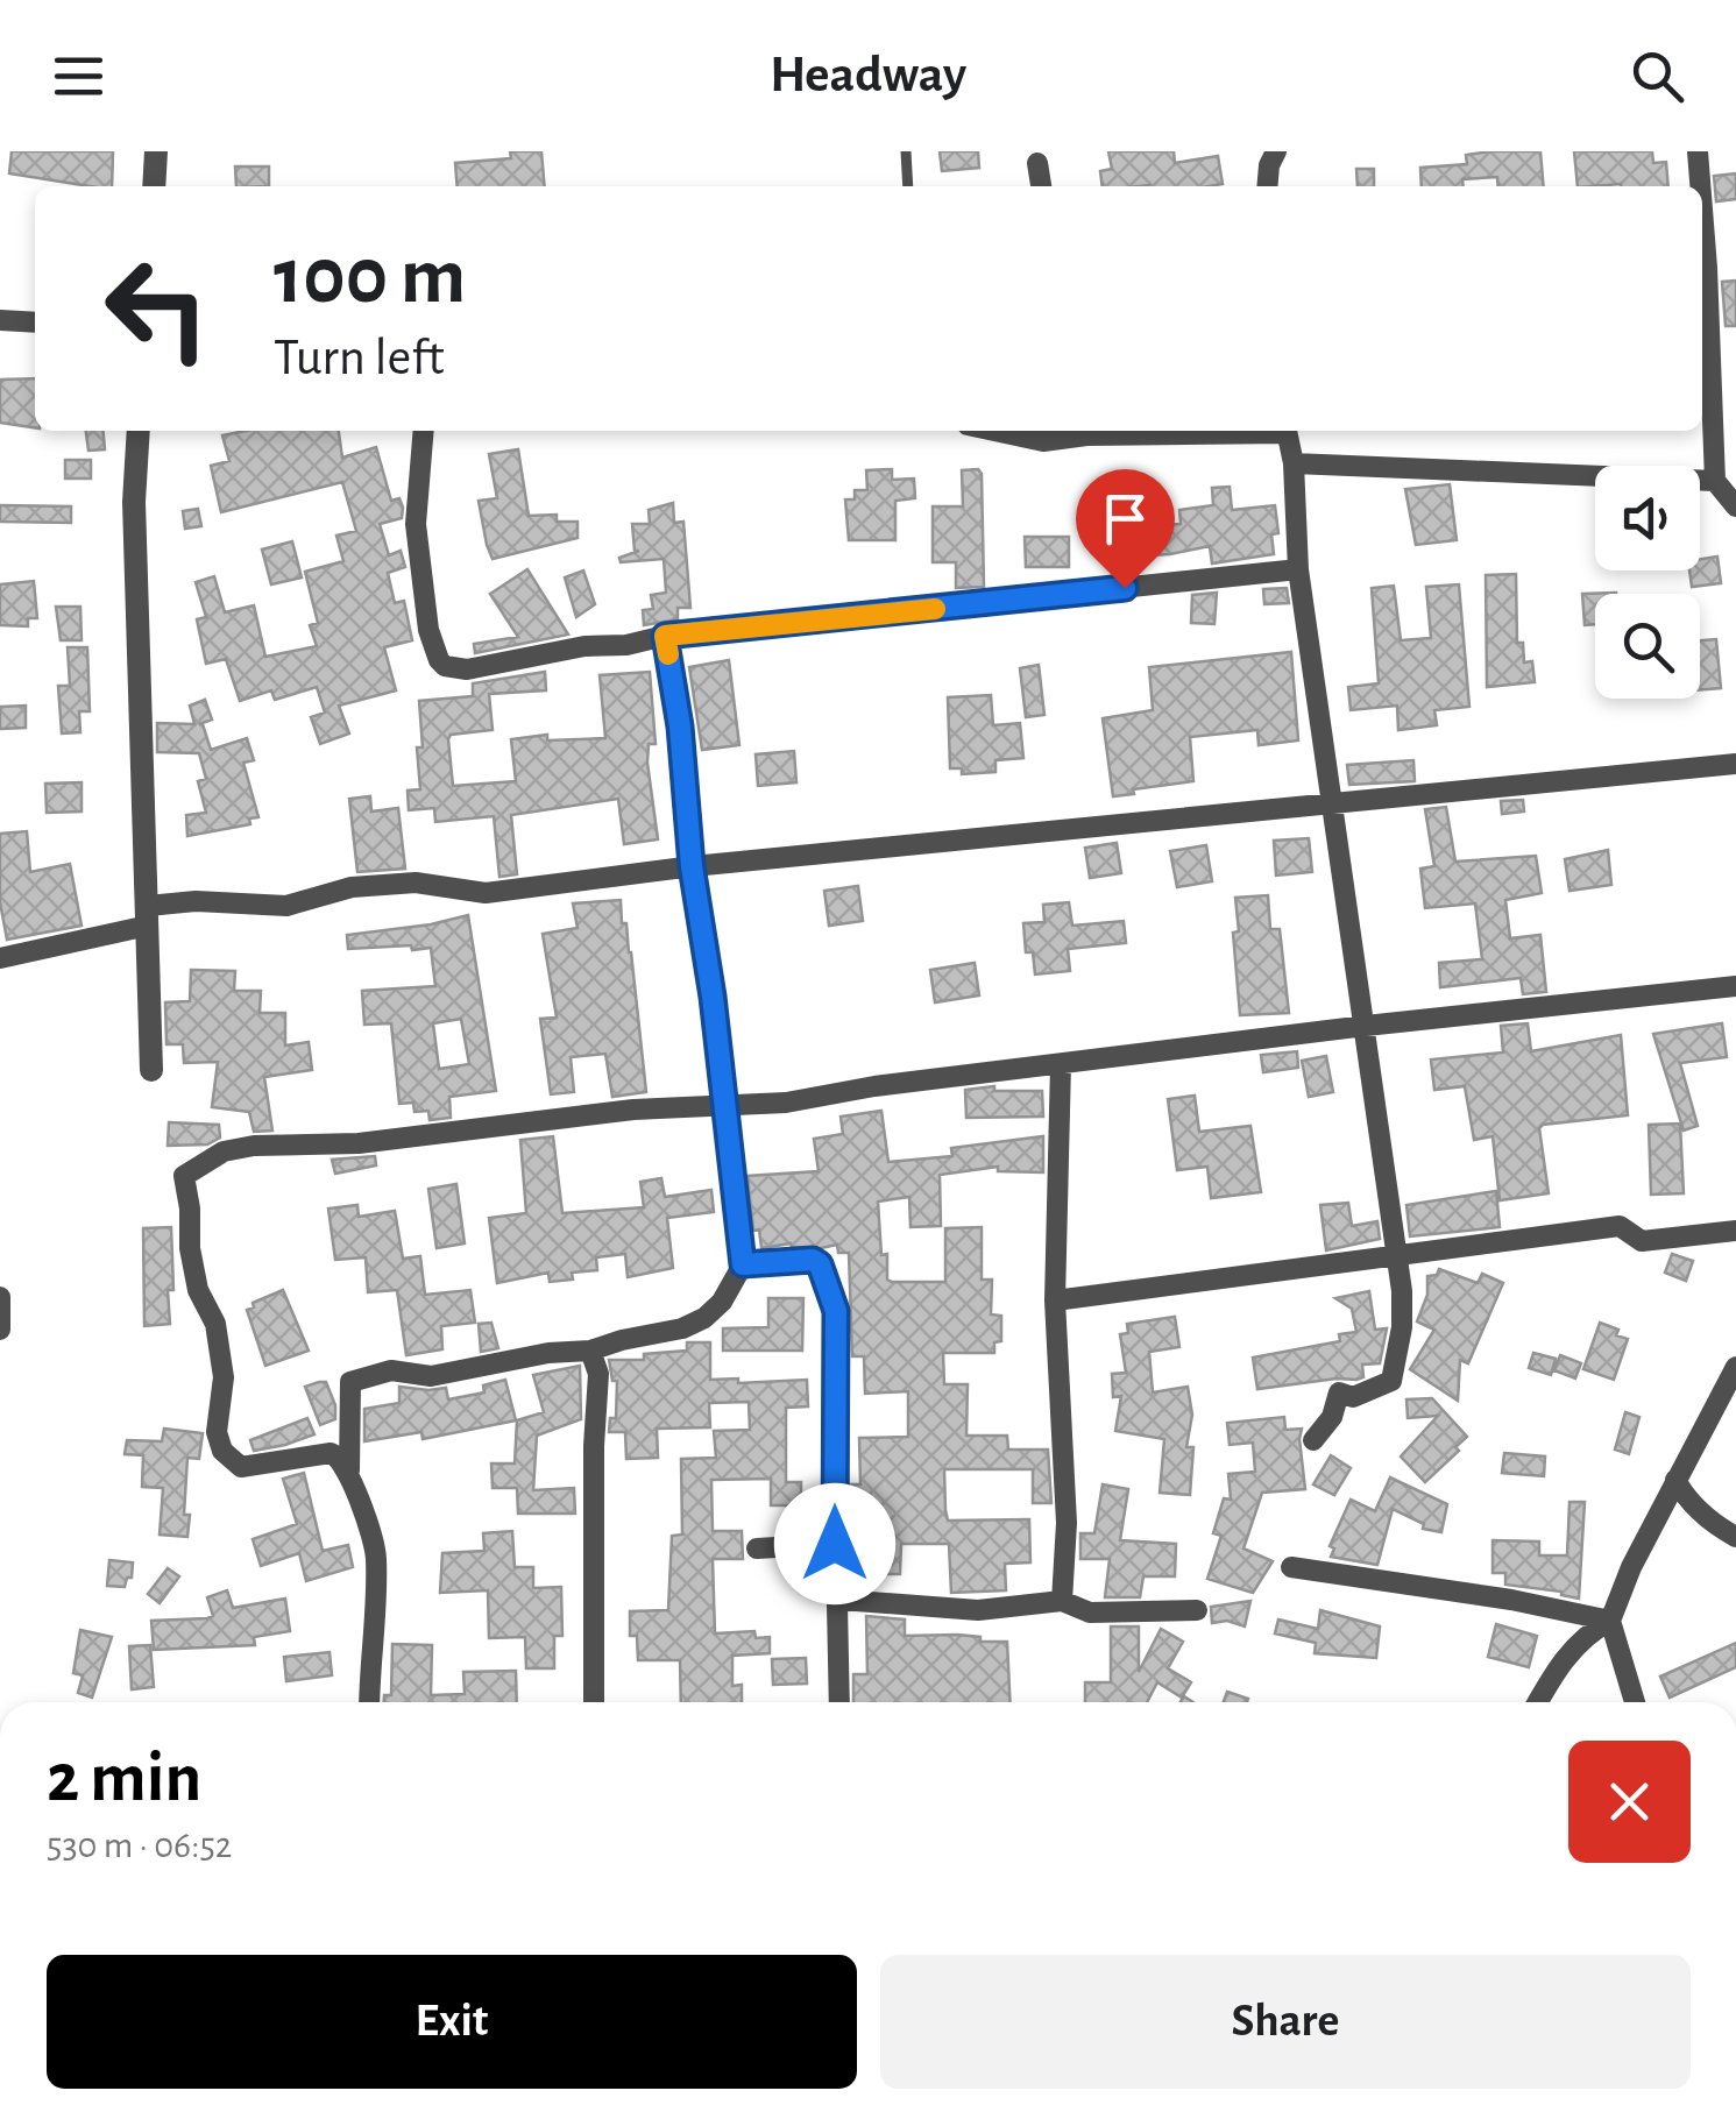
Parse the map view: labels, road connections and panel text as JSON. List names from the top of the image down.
{
  "page": {
    "header": "Headway",
    "turn": ["100 m", "Turn left"],
    "heading": ["2 min", "530 m · 06:52"],
    "buttons": ["Exit", "Share"]
  }
}
